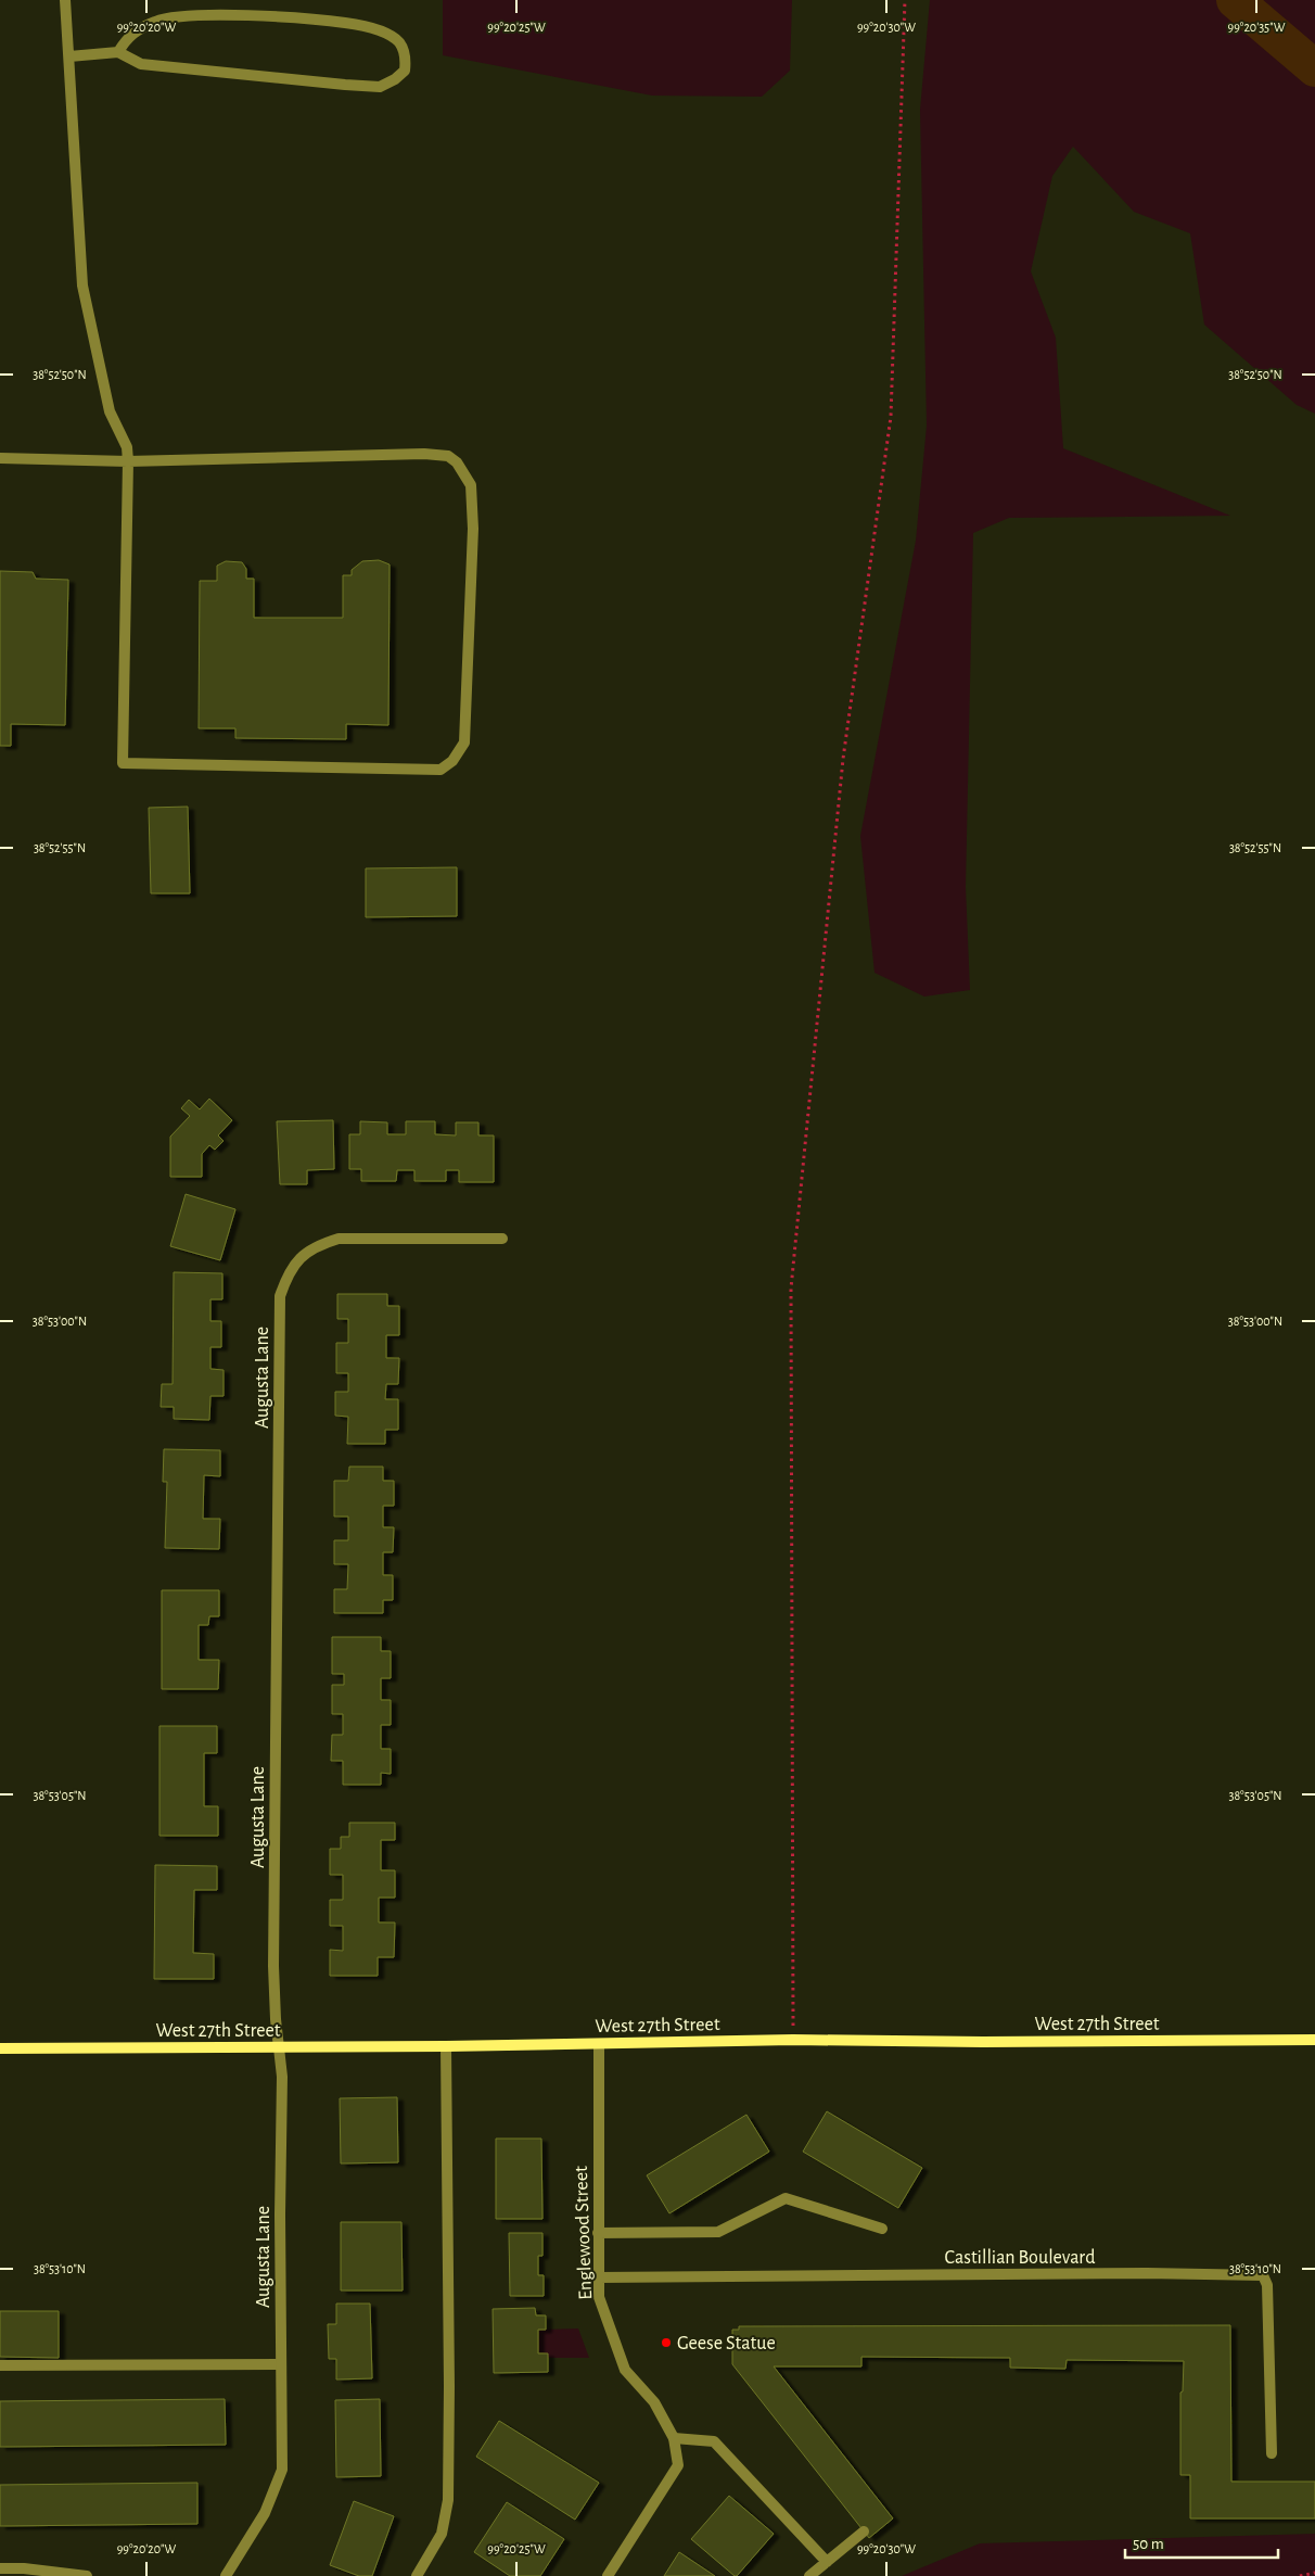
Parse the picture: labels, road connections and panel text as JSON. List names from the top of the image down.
{
  "streets": {
    "main road": ["West 27th Street"],
    "street": ["Augusta Lane", "Englewood Street", "Castillian Boulevard"]
  },
  "crossings": [
    ["Augusta Lane", "West 27th Street"],
    ["West 27th Street", "Englewood Street"],
    ["Englewood Street", "Castillian Boulevard"]
  ],
  "places": ["Geese Statue"],
  "scale_bar": "50 m",
  "coordinates": [
    "99°20'20\"W",
    "99°20'25\"W",
    "99°20'30\"W",
    "99°20'35\"W",
    "38°52'50\"N",
    "38°52'55\"N",
    "38°53'00\"N",
    "38°53'05\"N",
    "38°53'10\"N"
  ]
}
